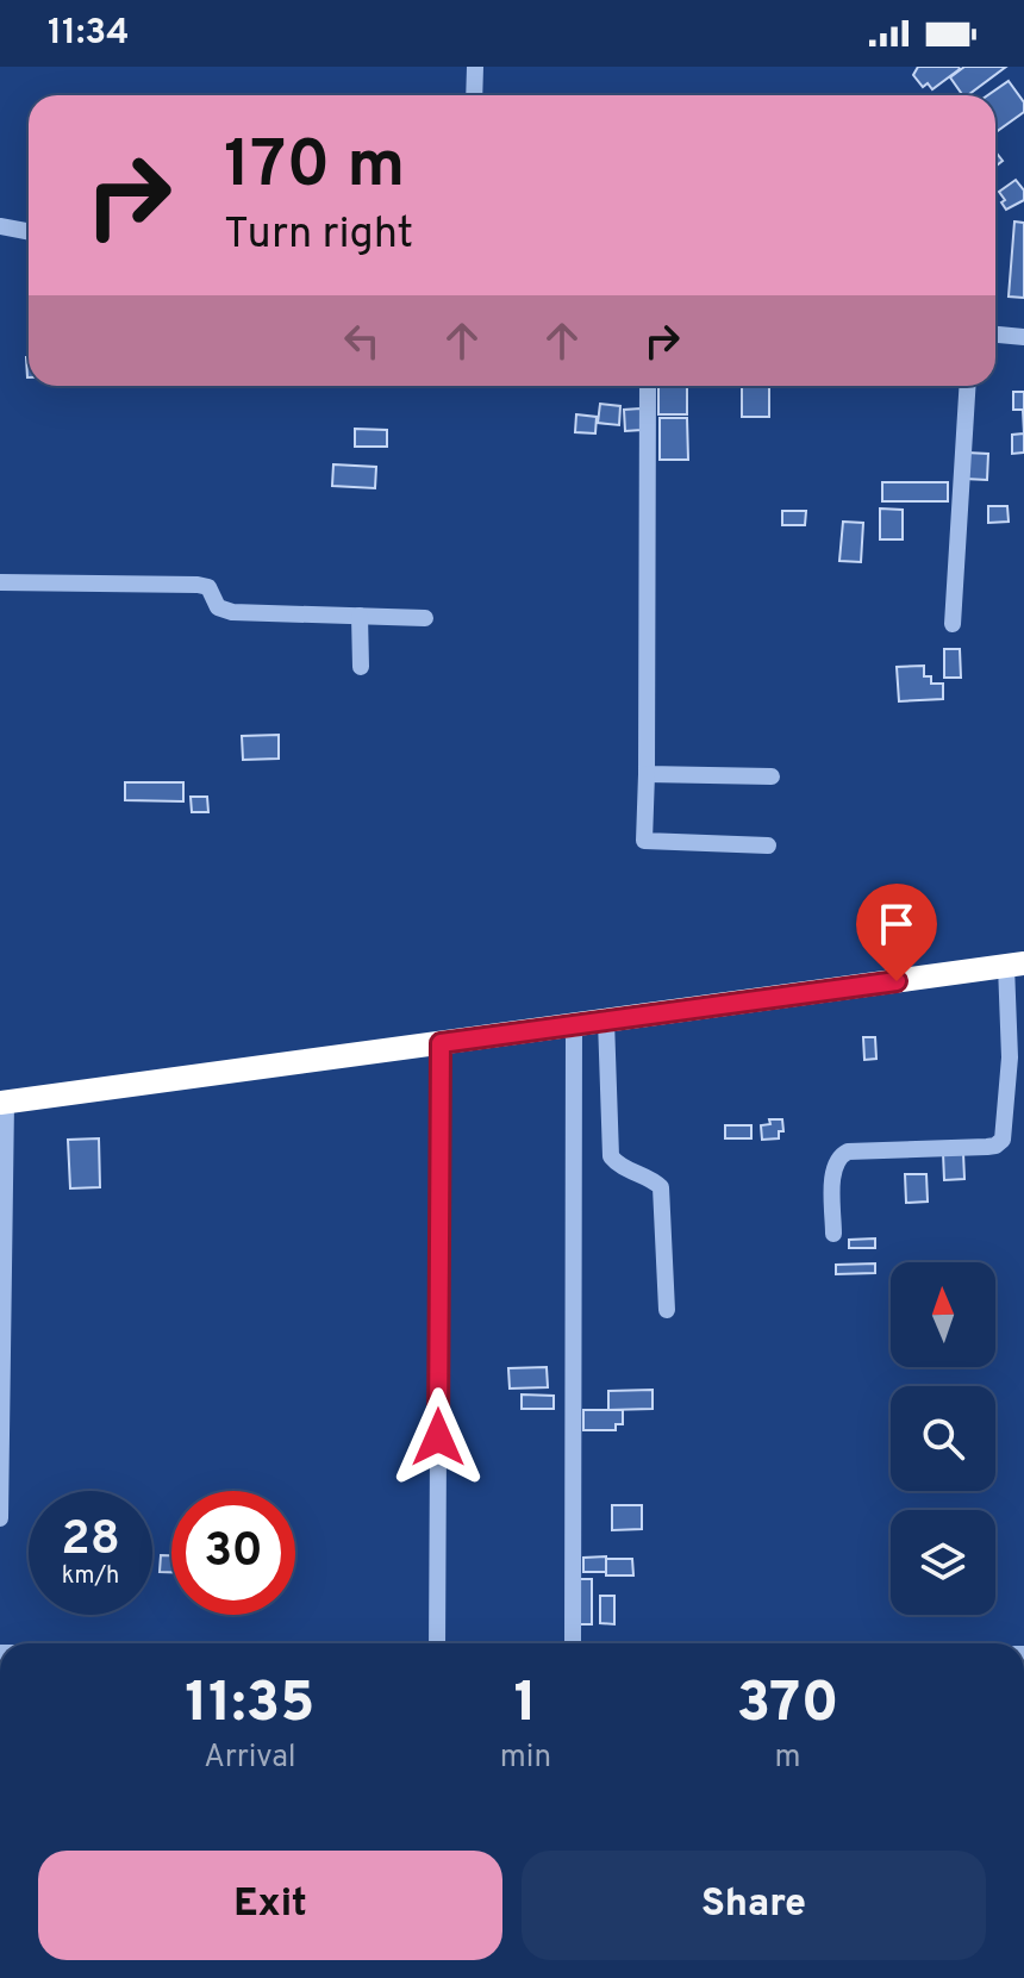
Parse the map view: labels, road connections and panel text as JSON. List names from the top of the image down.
{
  "north": "top",
  "page": {
    "status": "11:34",
    "turn": ["170 m", "Turn right"],
    "speed": "28 km/h",
    "limit": "30",
    "eta": [
      "11:35",
      "Arrival",
      "1",
      "min",
      "370",
      "m"
    ],
    "buttons": ["Exit", "Share"]
  }
}
